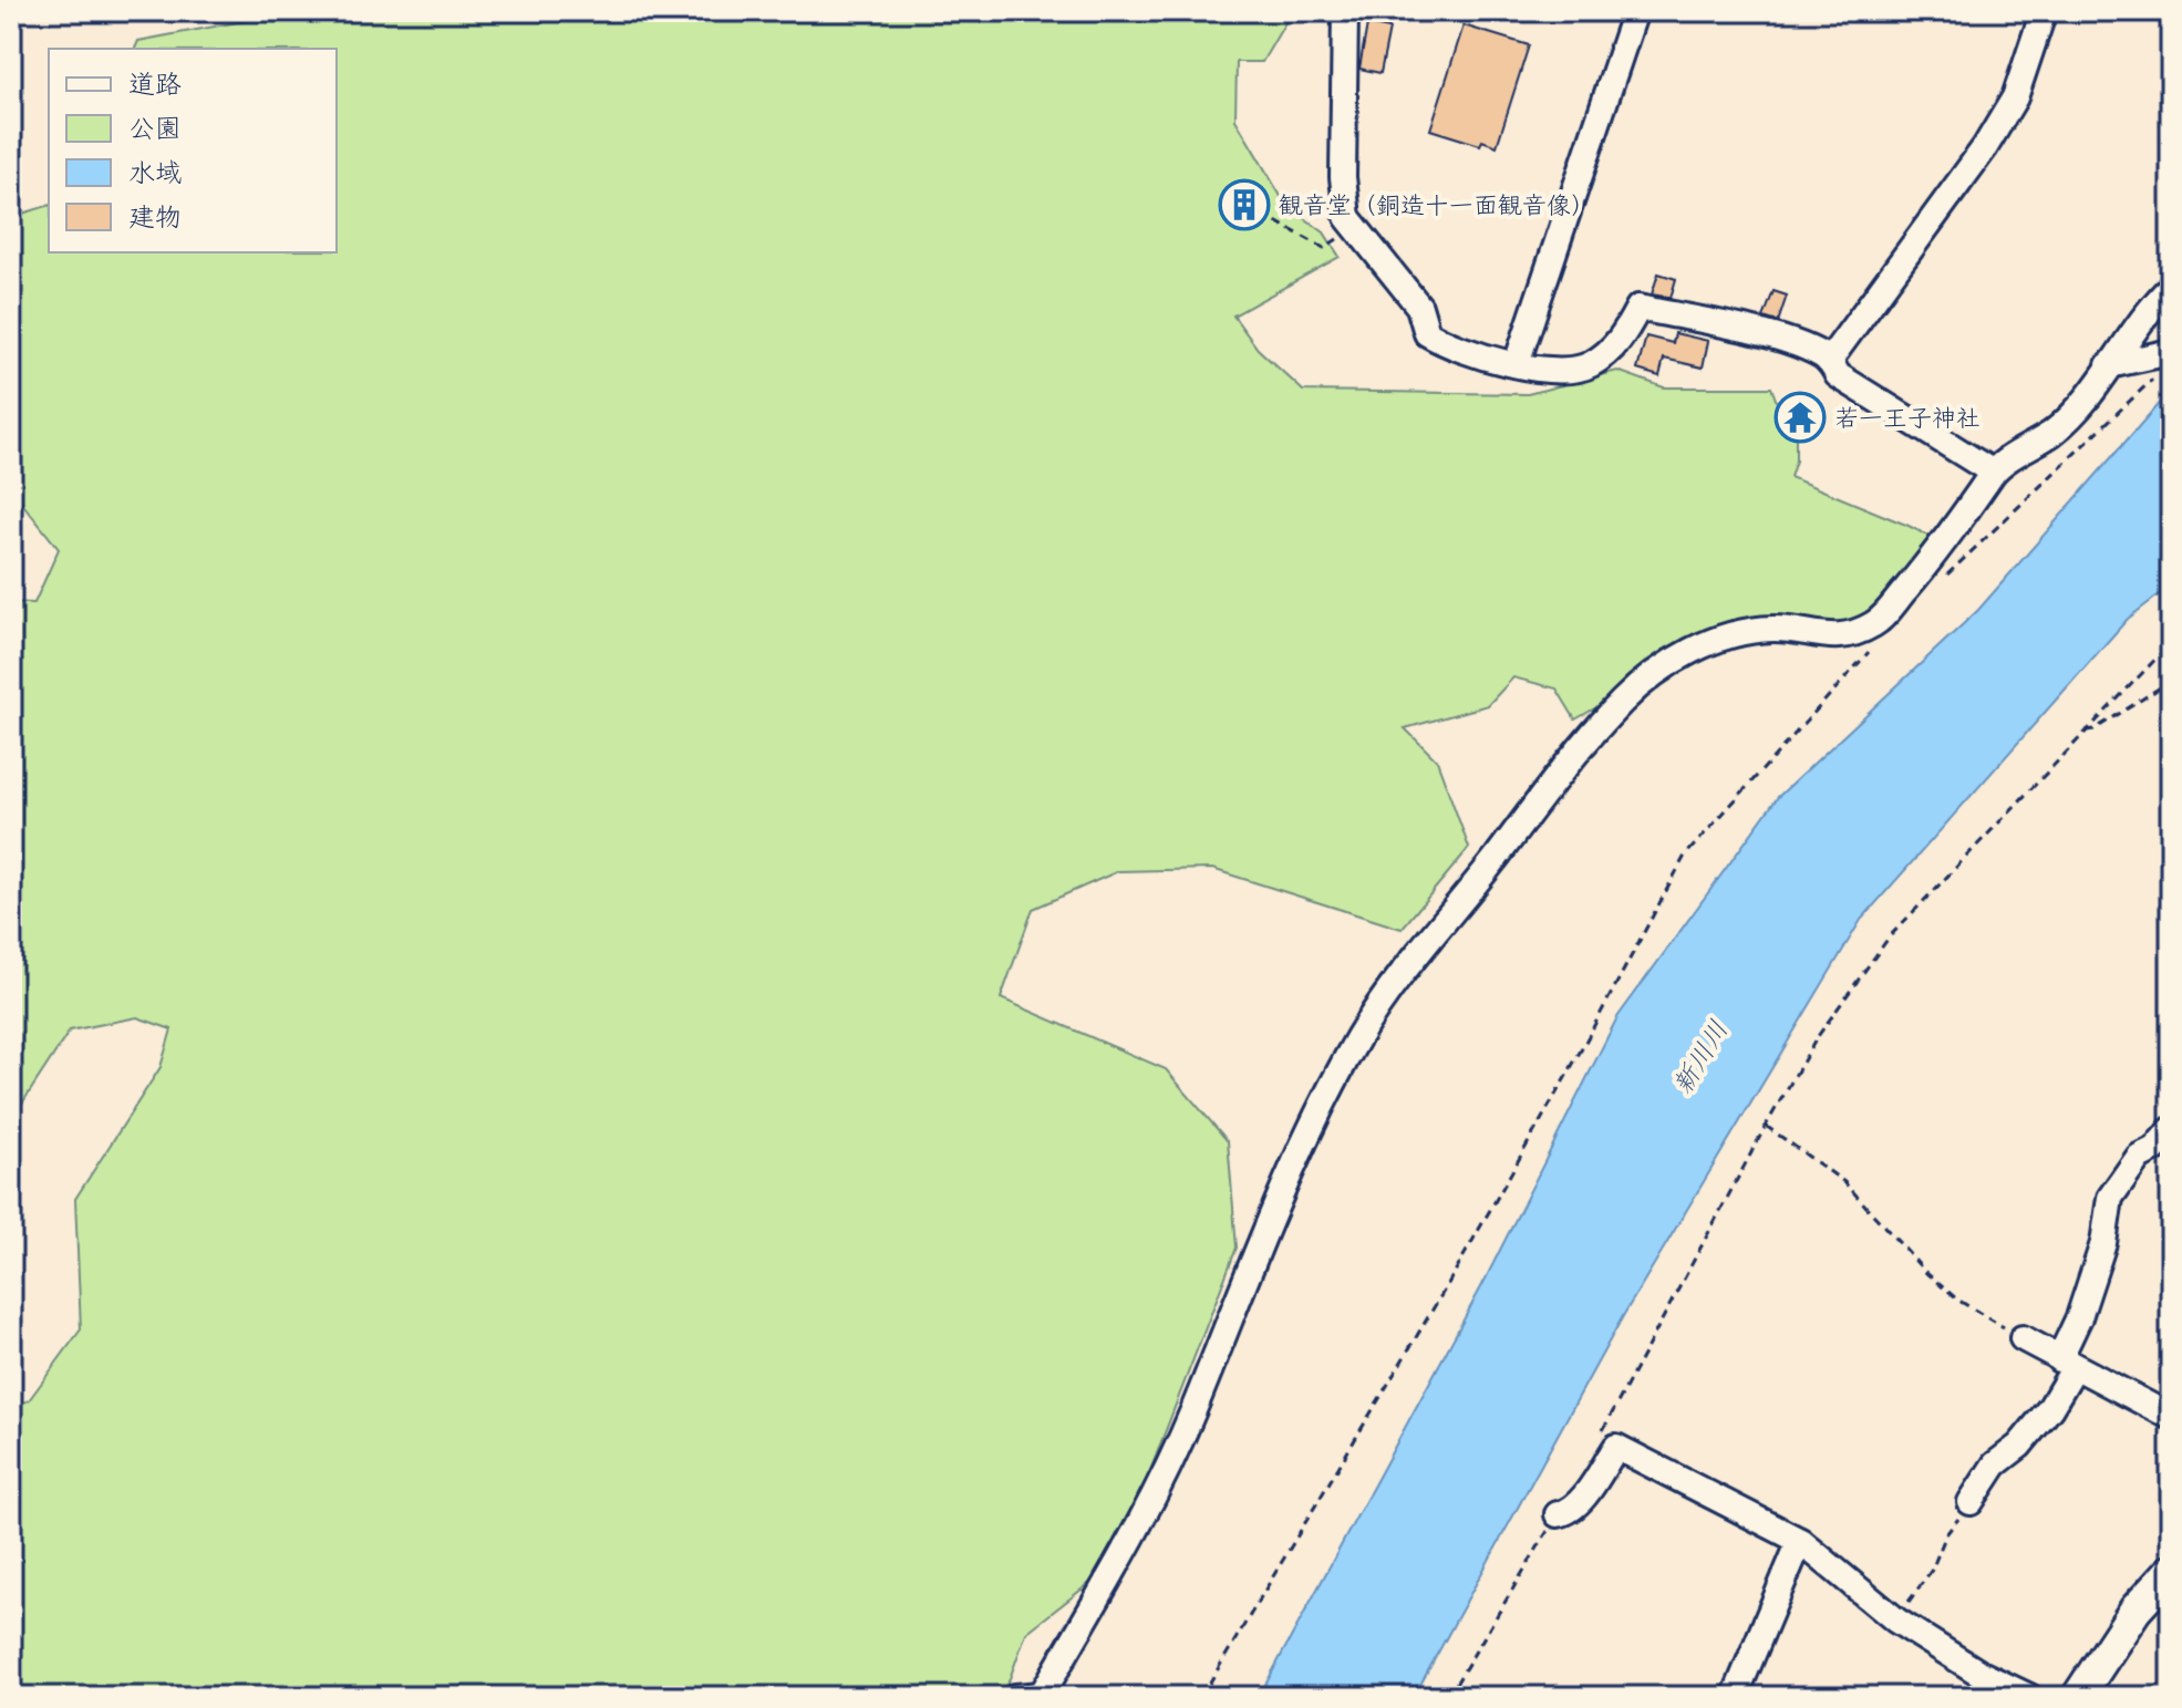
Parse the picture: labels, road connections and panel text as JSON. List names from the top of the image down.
{
  "water": ["新川川"],
  "places": {
    "building": ["観音堂（銅造十一面観音像）"],
    "temple": ["若一王子神社"]
  },
  "legend": [
    "道路",
    "公園",
    "水域",
    "建物"
  ]
}
